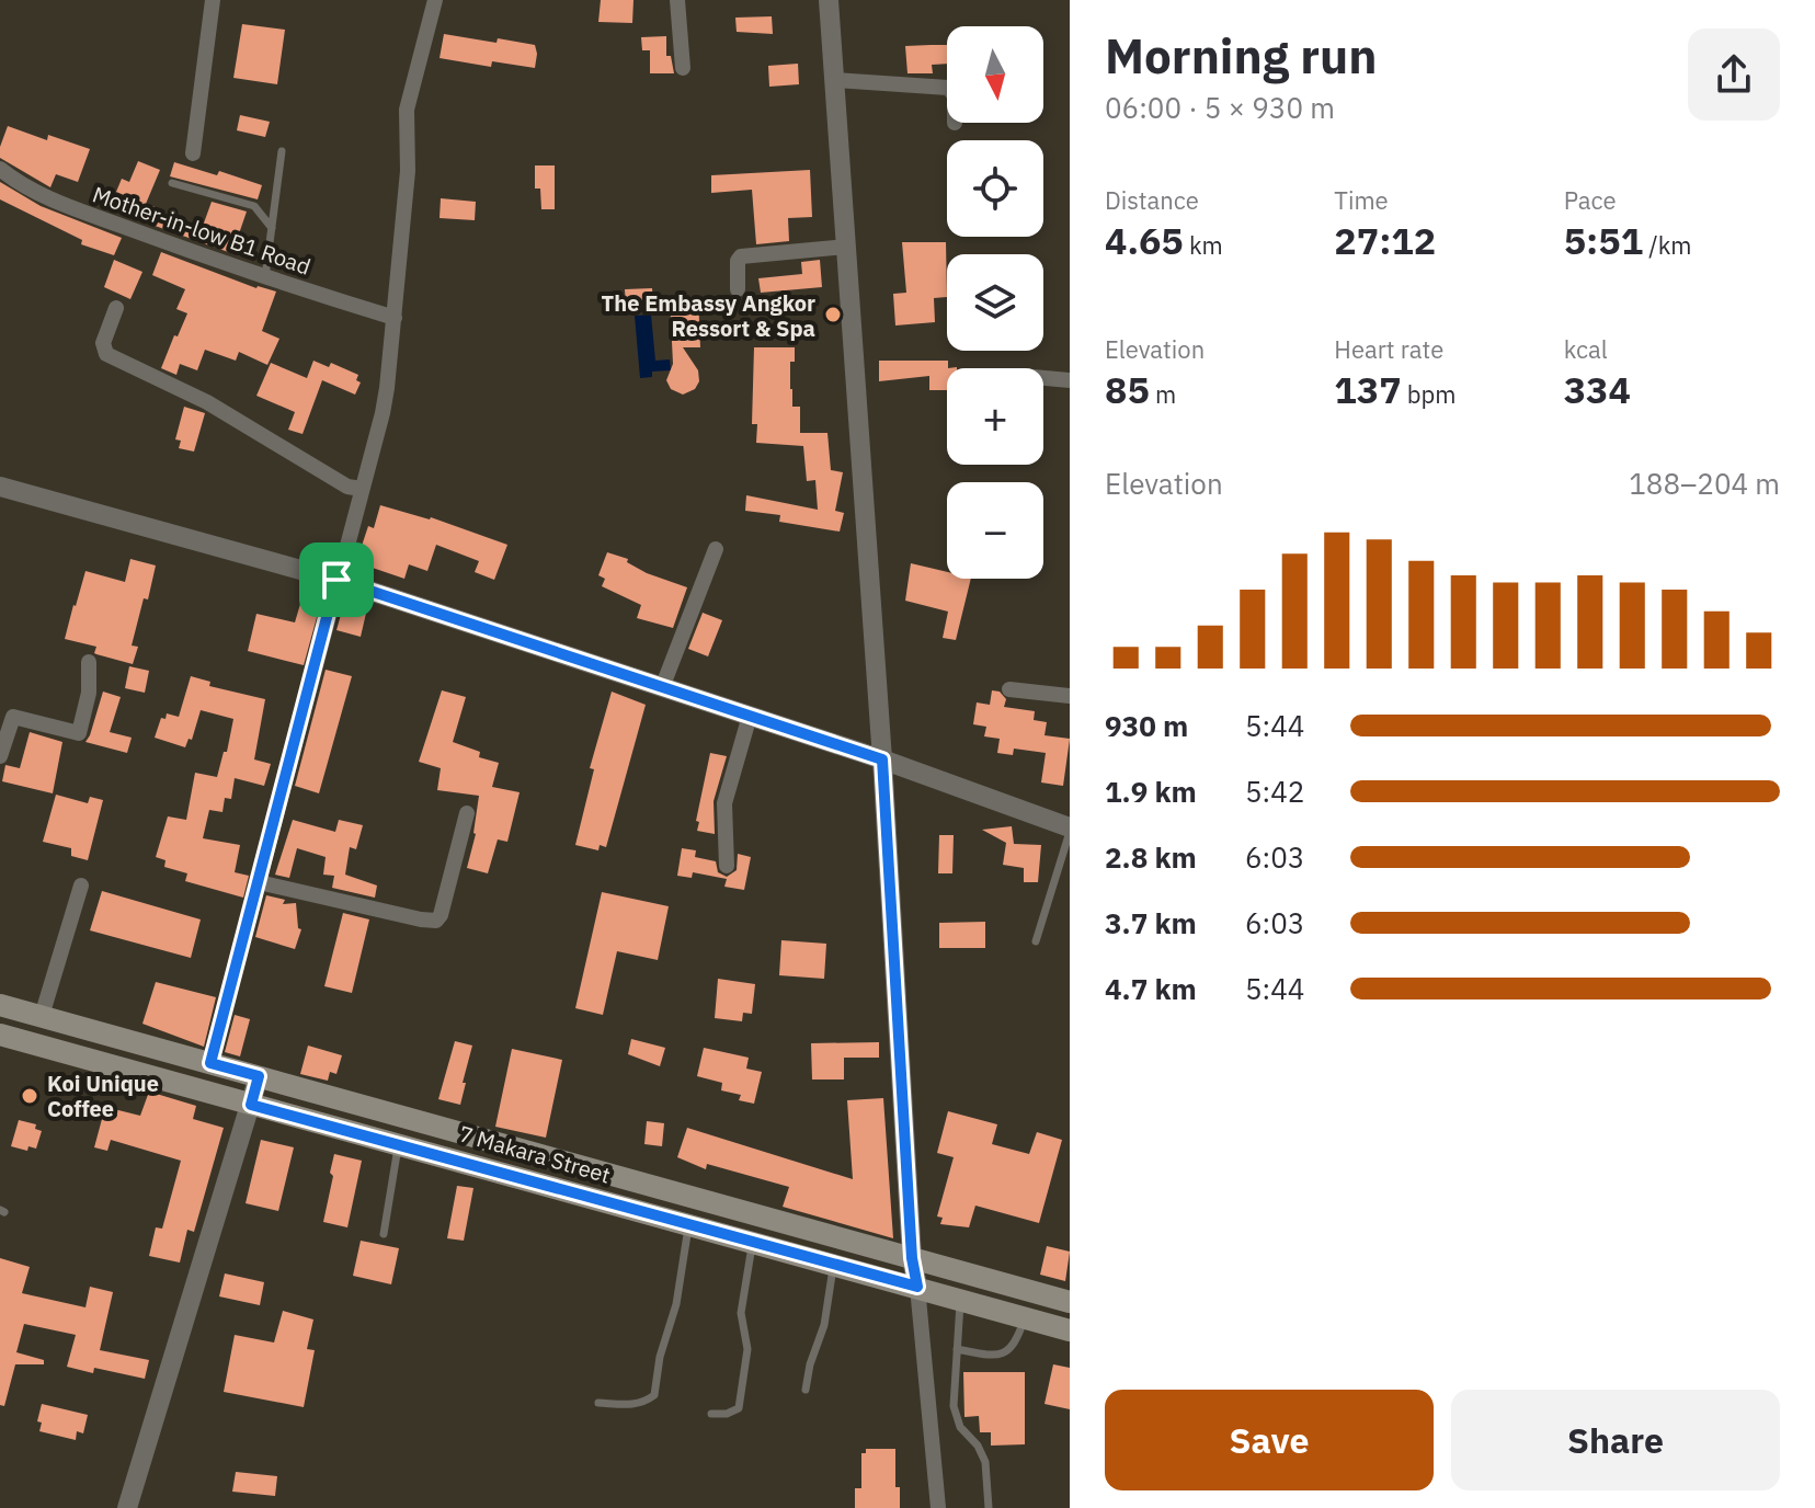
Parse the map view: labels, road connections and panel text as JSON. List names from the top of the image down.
{
  "streets": {
    "main road": ["7 Makara Street"],
    "street": ["Mother-in-low B1 Road"]
  },
  "places": ["The Embassy Angkor Ressort & Spa", "Koi Unique Coffee"],
  "north": "bottom",
  "page": {
    "heading": ["Morning run", "06:00 · 5 × 930 m"],
    "map_buttons": ["+", "−"],
    "stats": [
      ["Distance", "4.65 km"],
      ["Time", "27:12"],
      ["Pace", "5:51 /km"],
      ["Elevation", "85 m"],
      ["Heart rate", "137 bpm"],
      ["kcal", "334"]
    ],
    "chart": ["Elevation", "188–204 m"],
    "list": [
      {
        "name": "930 m",
        "note": "5:44"
      },
      {
        "name": "1.9 km",
        "note": "5:42"
      },
      {
        "name": "2.8 km",
        "note": "6:03"
      },
      {
        "name": "3.7 km",
        "note": "6:03"
      },
      {
        "name": "4.7 km",
        "note": "5:44"
      }
    ],
    "buttons": ["Save", "Share"]
  }
}
